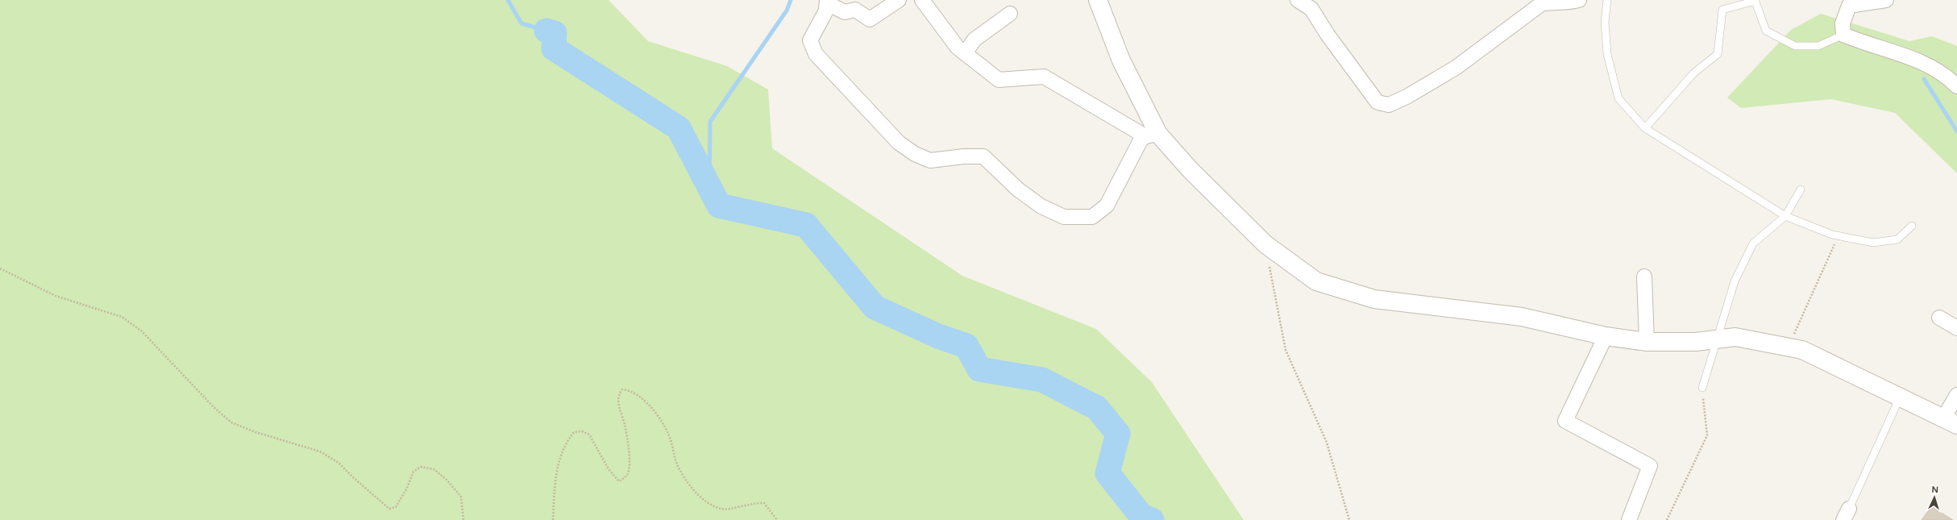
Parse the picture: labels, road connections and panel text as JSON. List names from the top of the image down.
{
  "north": "top"
}
